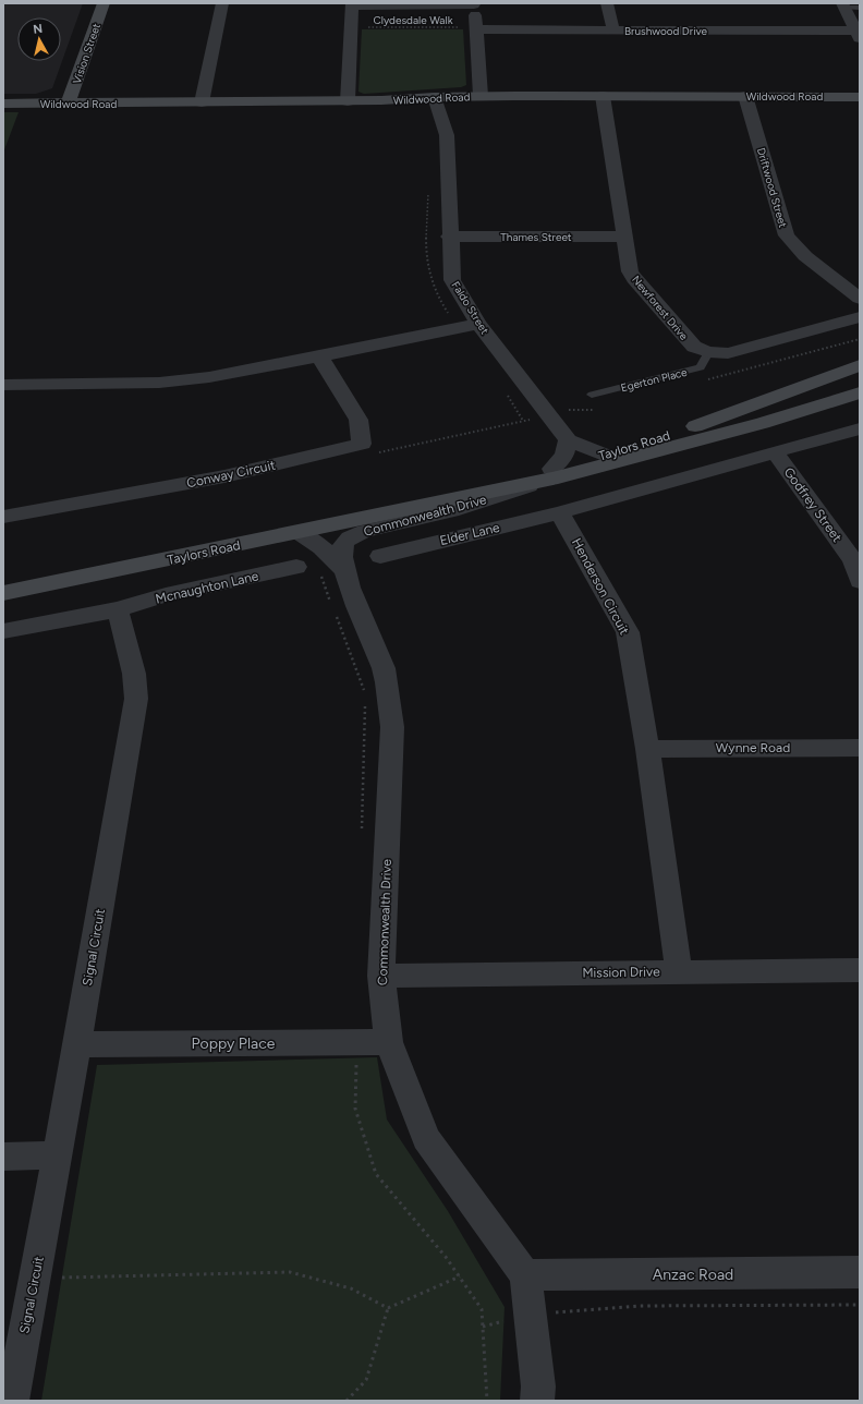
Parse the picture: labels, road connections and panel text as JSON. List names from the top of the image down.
{
  "streets": {
    "street": [
      "Brushwood Drive",
      "Vision Street",
      "Wildwood Road",
      "Driftwood Street",
      "Thames Street",
      "Faldo Street",
      "Newforest Drive",
      "Taylors Road",
      "Conway Circuit",
      "Godfrey Street",
      "Commonwealth Drive",
      "Elder Lane",
      "Henderson Circuit",
      "Mcnaughton Lane",
      "Wynne Road",
      "Signal Circuit",
      "Mission Drive",
      "Poppy Place",
      "Anzac Road"
    ],
    "lane": ["Egerton Place"],
    "path": ["Clydesdale Walk"]
  },
  "crossings": [
    ["Clydesdale Walk", "Brushwood Drive"],
    ["Vision Street", "Wildwood Road"],
    ["Wildwood Road", "Driftwood Street"],
    ["Wildwood Road", "Faldo Street"],
    ["Wildwood Road", "Newforest Drive"],
    ["Thames Street", "Faldo Street"],
    ["Thames Street", "Newforest Drive"],
    ["Newforest Drive", "Egerton Place"],
    ["Taylors Road", "Commonwealth Drive"],
    ["Commonwealth Drive", "Mission Drive"],
    ["Commonwealth Drive", "Poppy Place"],
    ["Commonwealth Drive", "Anzac Road"],
    ["Elder Lane", "Henderson Circuit"],
    ["Henderson Circuit", "Wynne Road"],
    ["Henderson Circuit", "Mission Drive"],
    ["Mcnaughton Lane", "Signal Circuit"],
    ["Signal Circuit", "Poppy Place"]
  ],
  "north": "top"
}
